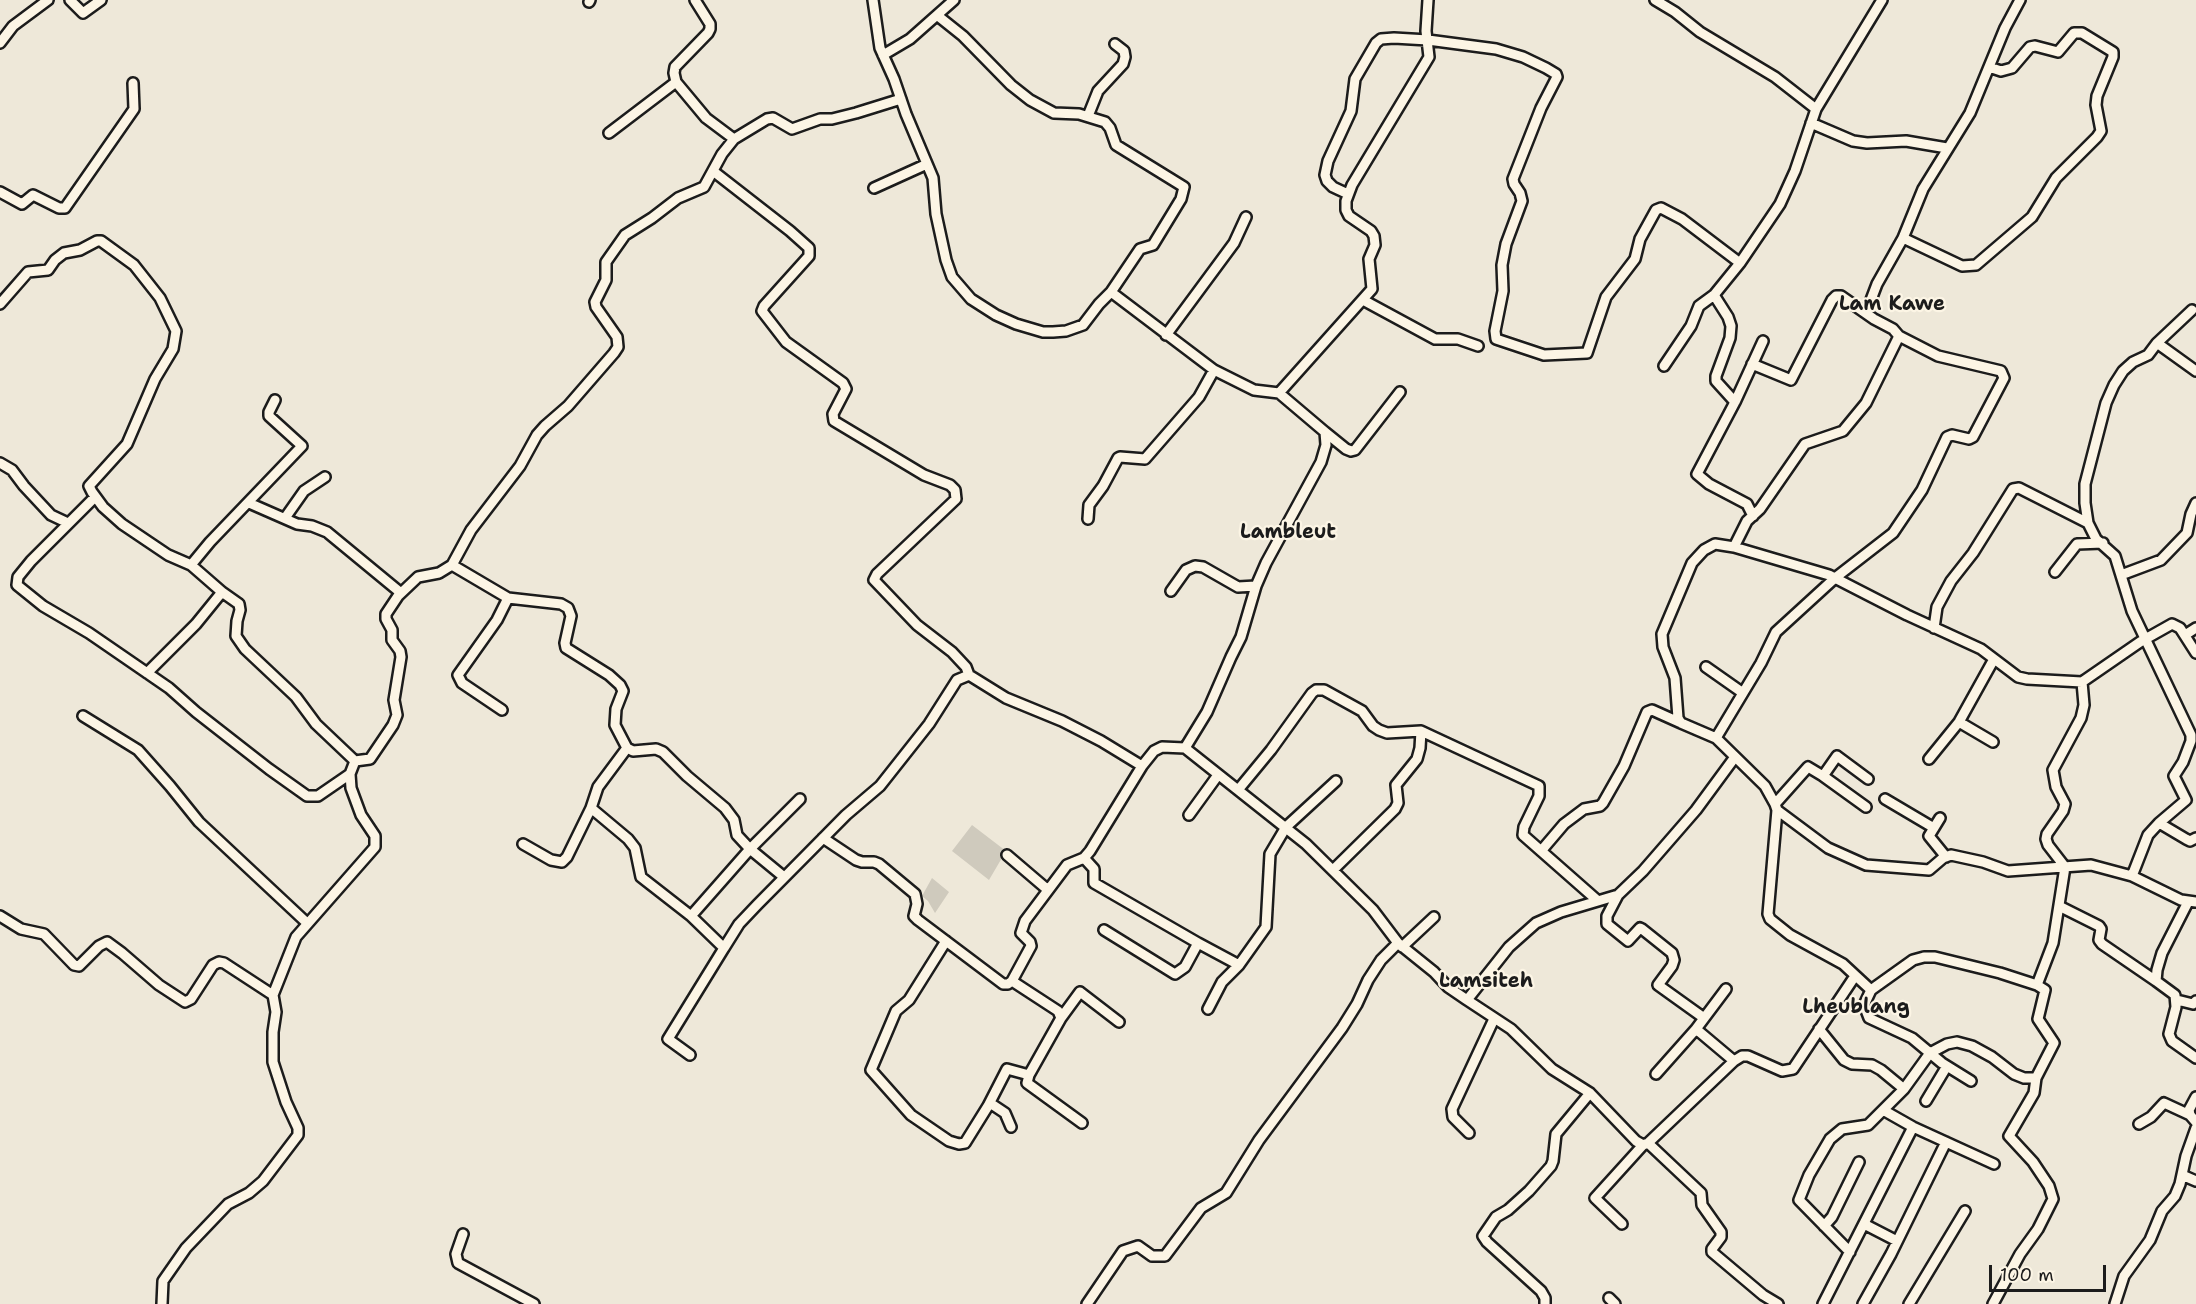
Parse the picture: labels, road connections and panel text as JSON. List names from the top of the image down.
{
  "districts": [
    "Lam Kawe",
    "Lambleut",
    "Lamsiteh",
    "Lheublang"
  ],
  "scale_bar": "100 m"
}
